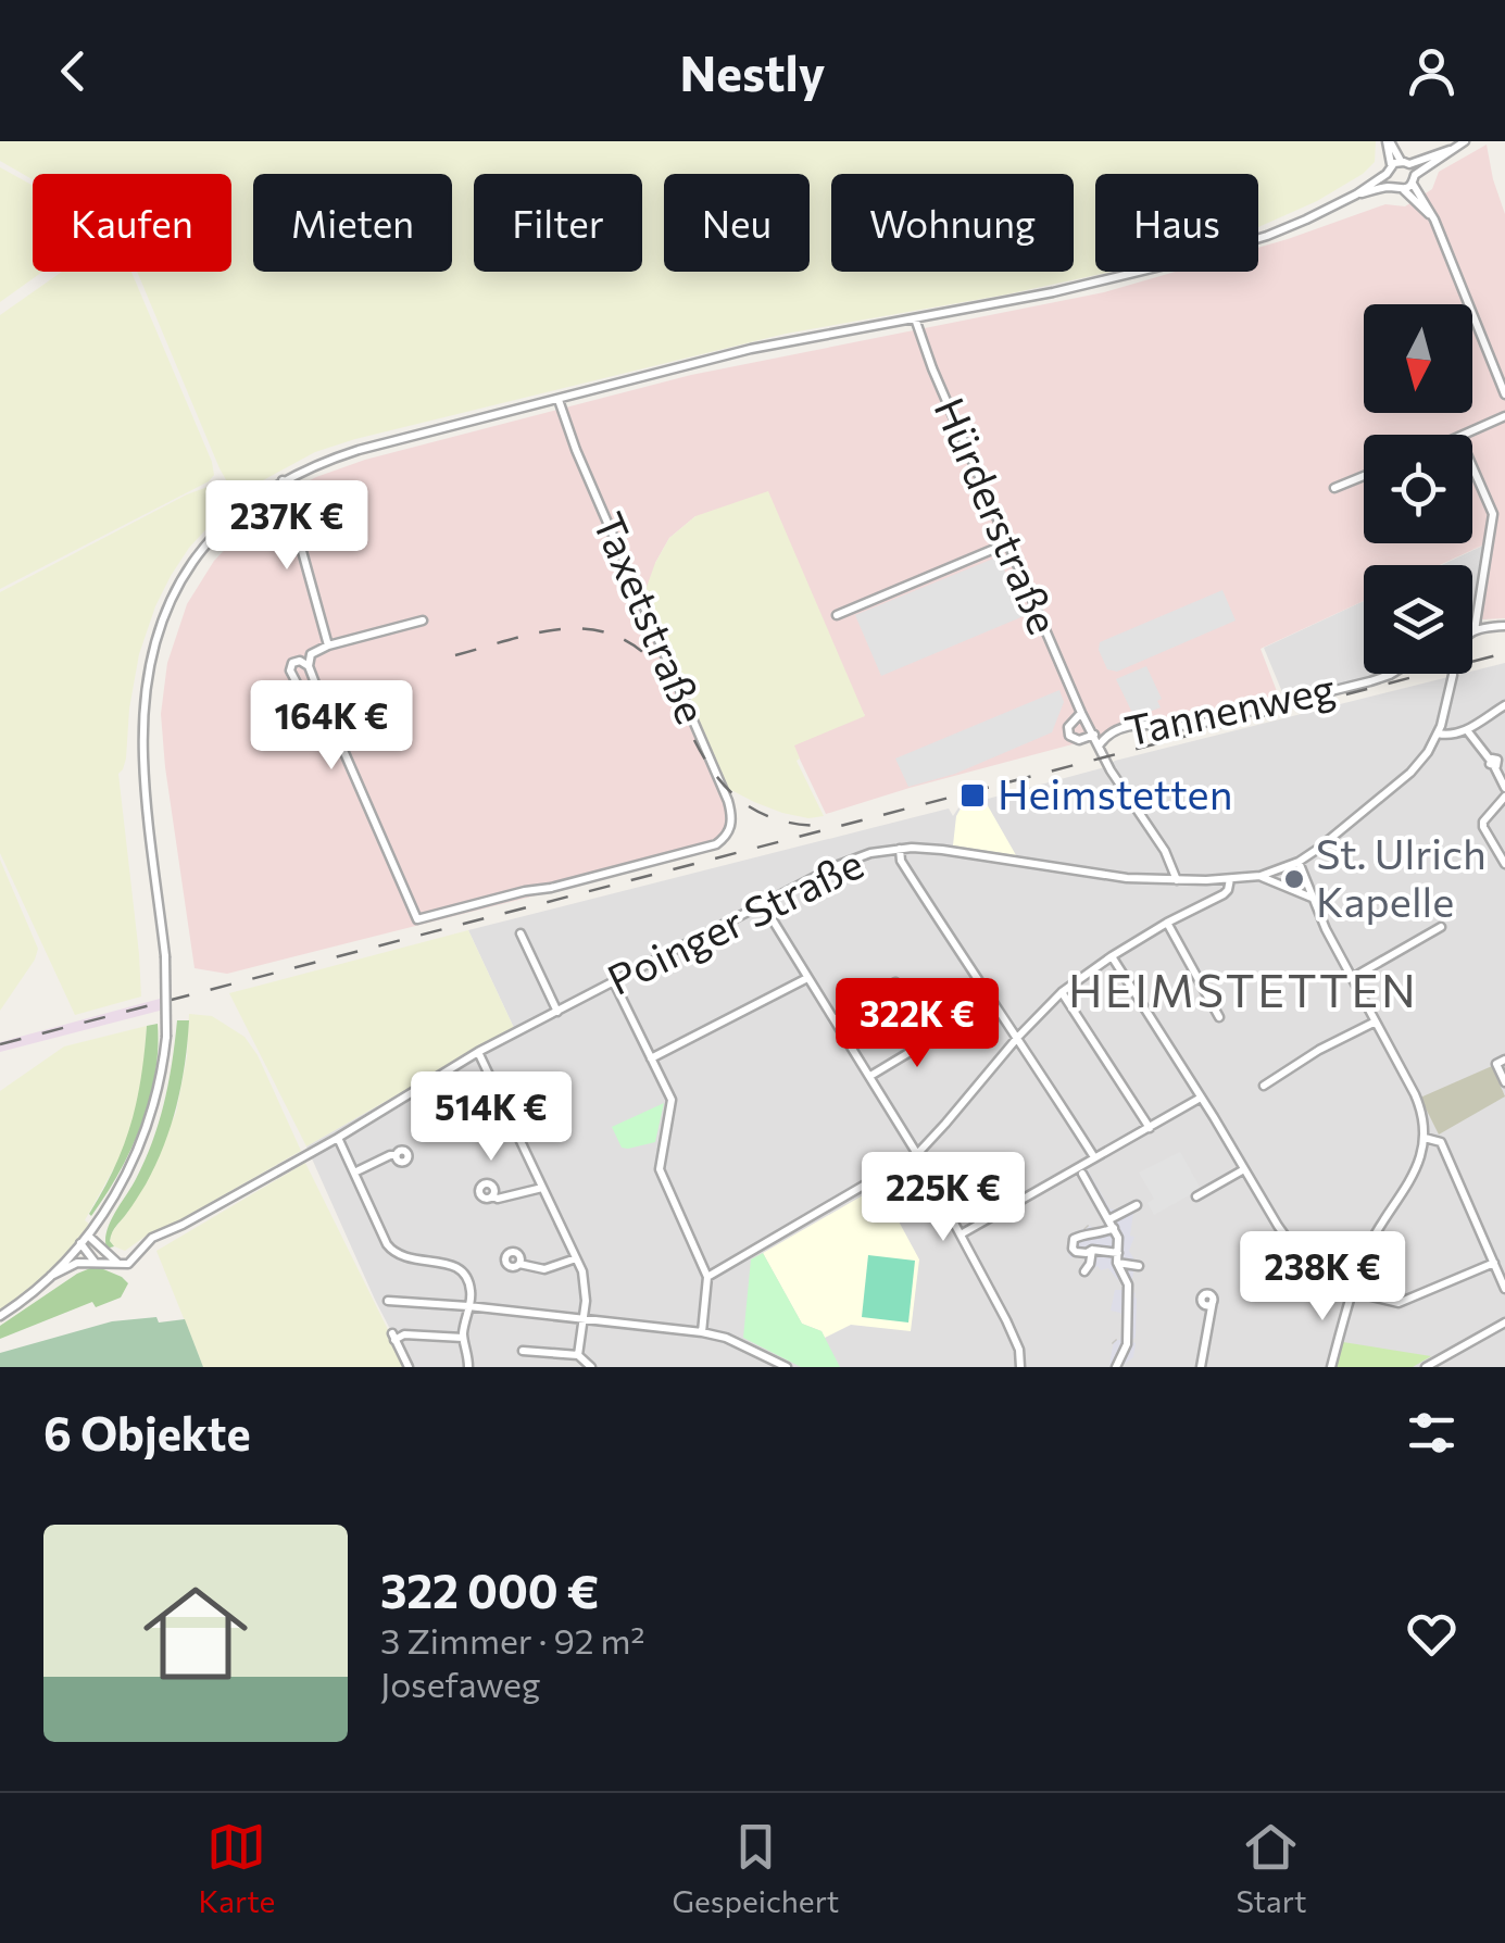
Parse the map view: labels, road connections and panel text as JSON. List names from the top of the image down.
{
  "streets": {
    "street": [
      "Hürderstraße",
      "Taxetstraße",
      "Tannenweg",
      "Poinger Straße"
    ]
  },
  "crossings": [
    ["Hürderstraße", "Tannenweg"],
    ["Hürderstraße", "Poinger Straße"]
  ],
  "districts": ["HEIMSTETTEN"],
  "places": {
    "transit": ["Heimstetten"],
    "other": ["St. Ulrich Kapelle"]
  },
  "north": "bottom",
  "page": {
    "header": "Nestly",
    "chip": [
      "Kaufen",
      "Mieten",
      "Filter",
      "Neu",
      "Wohnung",
      "Haus"
    ],
    "price": [
      "237K €",
      "164K €",
      "322K €",
      "514K €",
      "225K €",
      "238K €"
    ],
    "heading": "6 Objekte",
    "list": [
      {
        "name": "322 000 €",
        "note": "3 Zimmer · 92 m² · Josefaweg"
      }
    ],
    "tabs": ["Karte", "Gespeichert", "Start"]
  }
}
